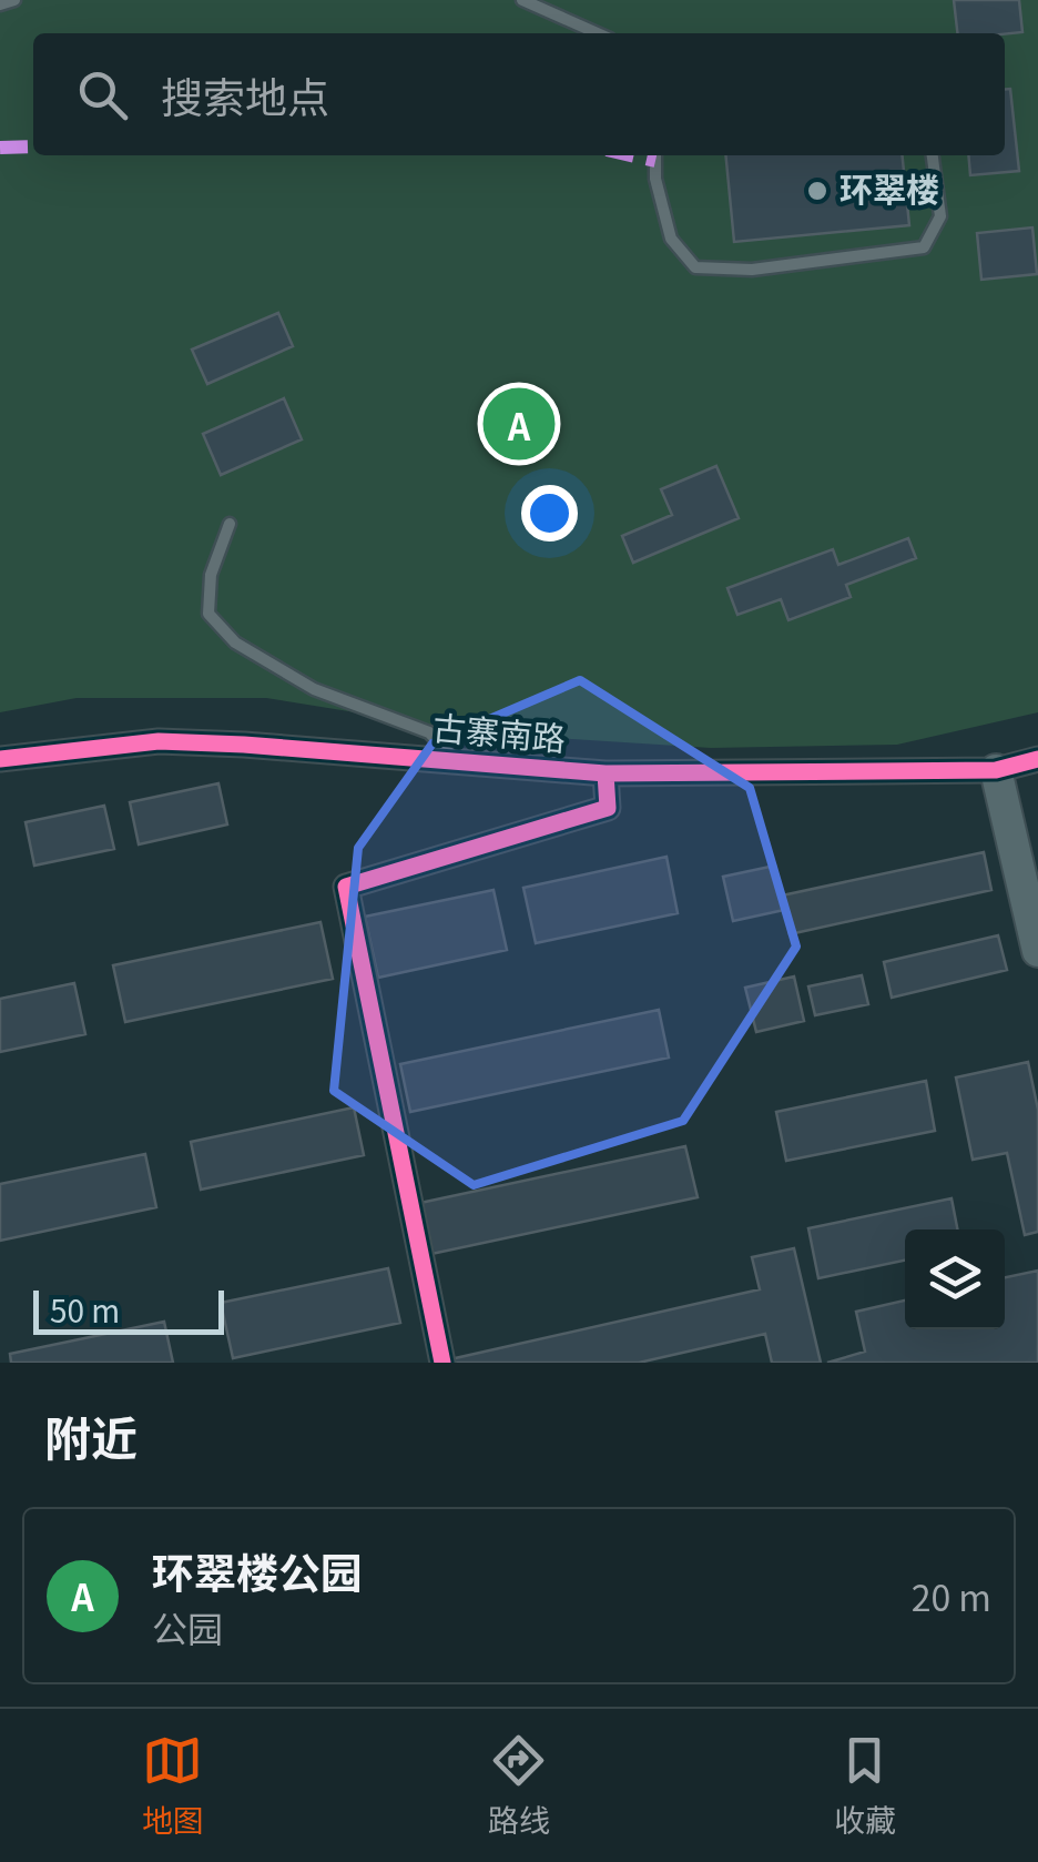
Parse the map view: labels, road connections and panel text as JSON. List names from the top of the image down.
{
  "streets": {
    "street": ["古寨南路"]
  },
  "places": ["环翠楼"],
  "scale_bar": "50 m",
  "page": {
    "search": "搜索地点",
    "pins": "A",
    "scale": "50 m",
    "heading": "附近",
    "list": [
      {
        "mark": "A",
        "name": "环翠楼公园",
        "note": "公园",
        "value": "20 m"
      }
    ],
    "nav": ["地图", "路线", "收藏"]
  }
}
